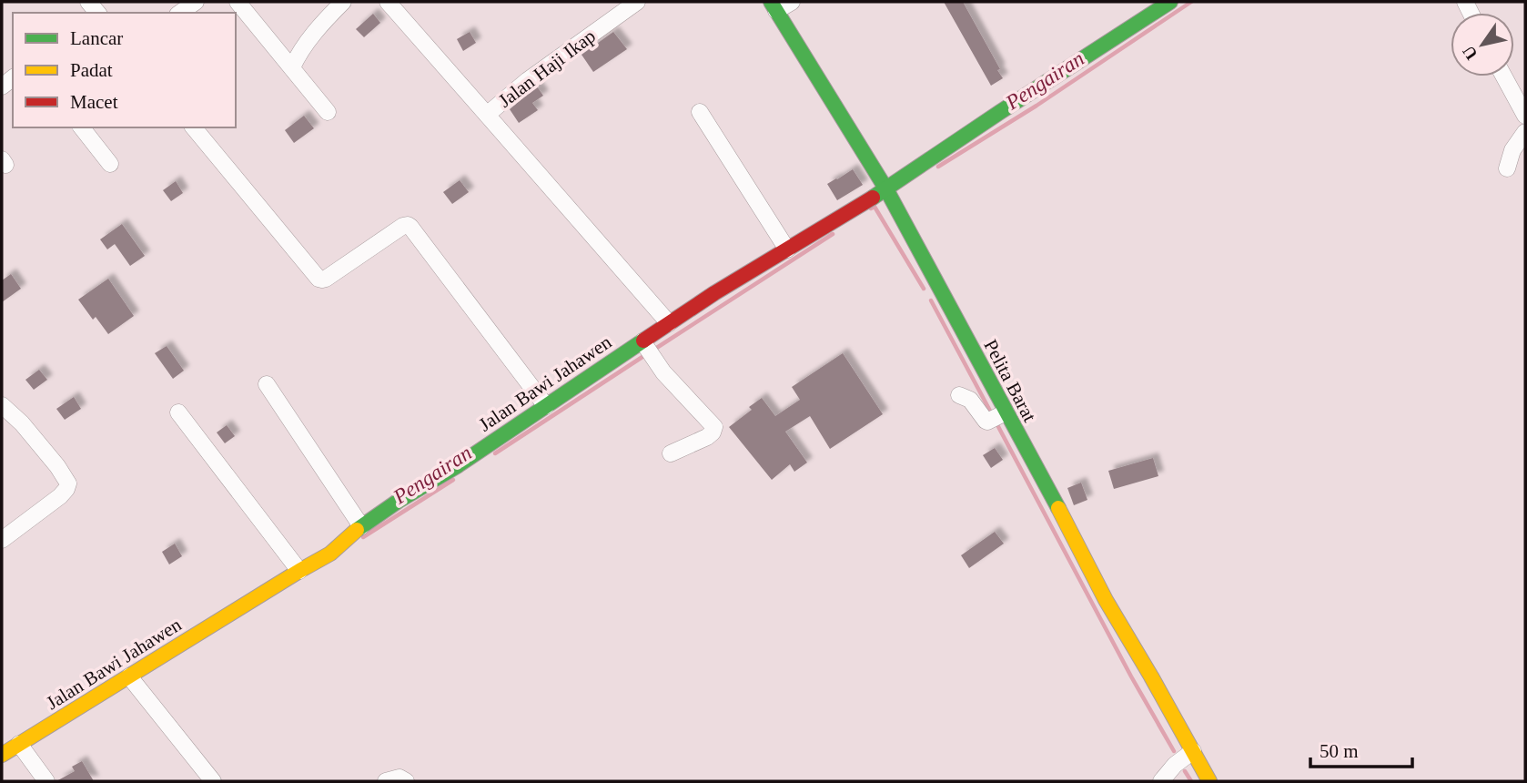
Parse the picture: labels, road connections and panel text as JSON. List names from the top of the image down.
{
  "streets": {
    "street": ["Jalan Haji Ikap", "Pelita Barat", "Jalan Bawi Jahawen"]
  },
  "crossings": [
    ["Pelita Barat", "Jalan Bawi Jahawen"]
  ],
  "water": ["Pengairan"],
  "legend": ["Lancar", "Padat", "Macet"],
  "scale_bar": "50 m",
  "north": "bottom left"
}
